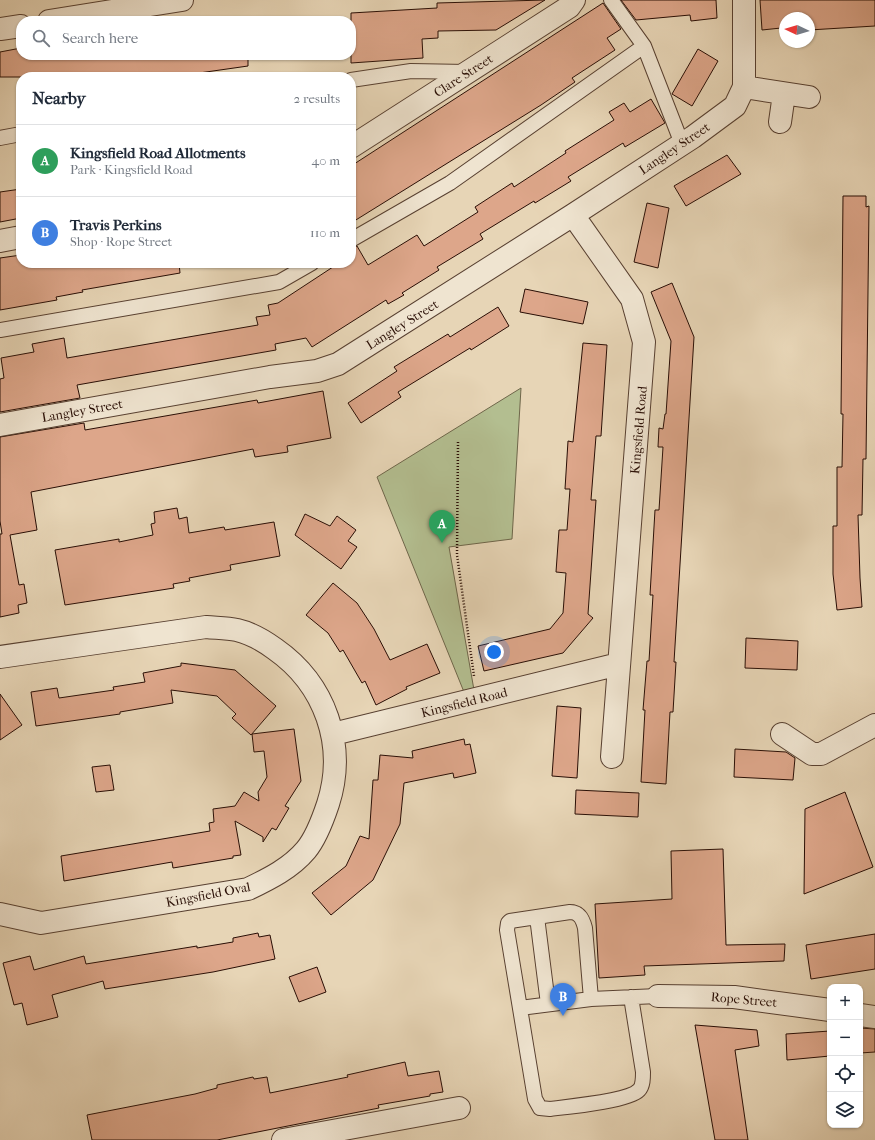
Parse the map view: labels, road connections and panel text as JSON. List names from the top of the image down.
{
  "streets": {
    "street": [
      "Clare Street",
      "Langley Street",
      "Kingsfield Road",
      "Kingsfield Oval",
      "Rope Street"
    ]
  },
  "crossings": [
    ["Langley Street", "Kingsfield Road"],
    ["Kingsfield Road", "Kingsfield Oval"]
  ],
  "north": "left",
  "page": {
    "search": "Search here",
    "heading": ["Nearby", "2 results"],
    "list": [
      {
        "mark": "A",
        "name": "Kingsfield Road Allotments",
        "note": "Park · Kingsfield Road",
        "value": "40 m"
      },
      {
        "mark": "B",
        "name": "Travis Perkins",
        "note": "Shop · Rope Street",
        "value": "110 m"
      }
    ],
    "pins": ["A", "B"],
    "map_buttons": ["+", "−"]
  }
}
